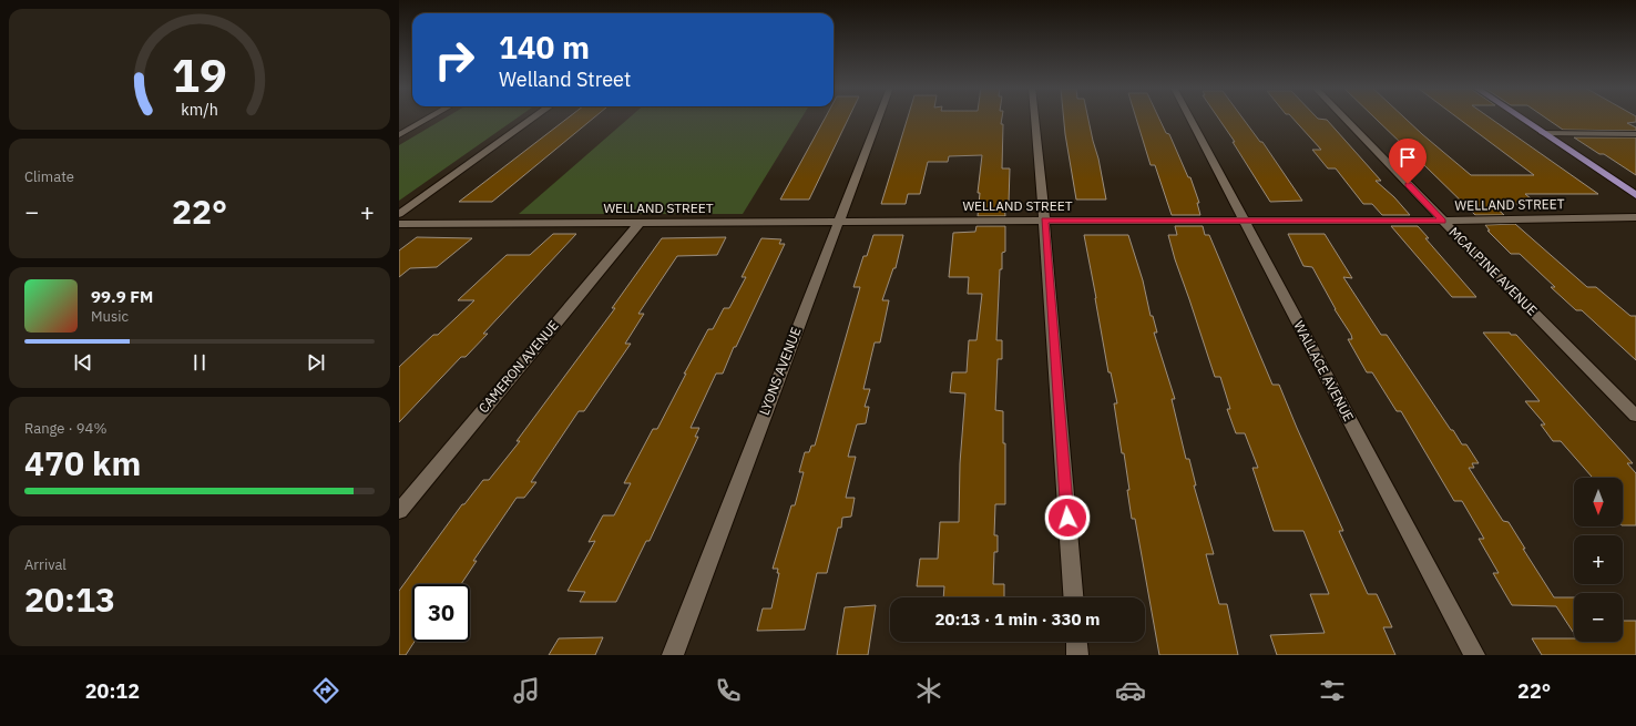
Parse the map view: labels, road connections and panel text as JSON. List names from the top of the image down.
{
  "streets": {
    "street": [
      "WELLAND STREET",
      "MCALPINE AVENUE",
      "CAMERON AVENUE",
      "LYONS AVENUE",
      "WALLACE AVENUE"
    ]
  },
  "crossings": [
    ["WELLAND STREET", "MCALPINE AVENUE"],
    ["WELLAND STREET", "CAMERON AVENUE"],
    ["WELLAND STREET", "LYONS AVENUE"],
    ["WELLAND STREET", "WALLACE AVENUE"]
  ],
  "north": "bottom",
  "page": {
    "turn": ["140 m", "Welland Street"],
    "tile": [
      "Climate",
      ["Range · 94%", "470 km"],
      ["Arrival", "20:13"]
    ],
    "heat": ["−", "22°", "+"],
    "song": ["99.9 FM", "Music"],
    "map_buttons": ["+", "−"],
    "limit": "30",
    "trip": "20:13 · 1 min · 330 m",
    "tabs": ["20:12", "22°"],
    "gauge": ["19", "km/h"]
  }
}
